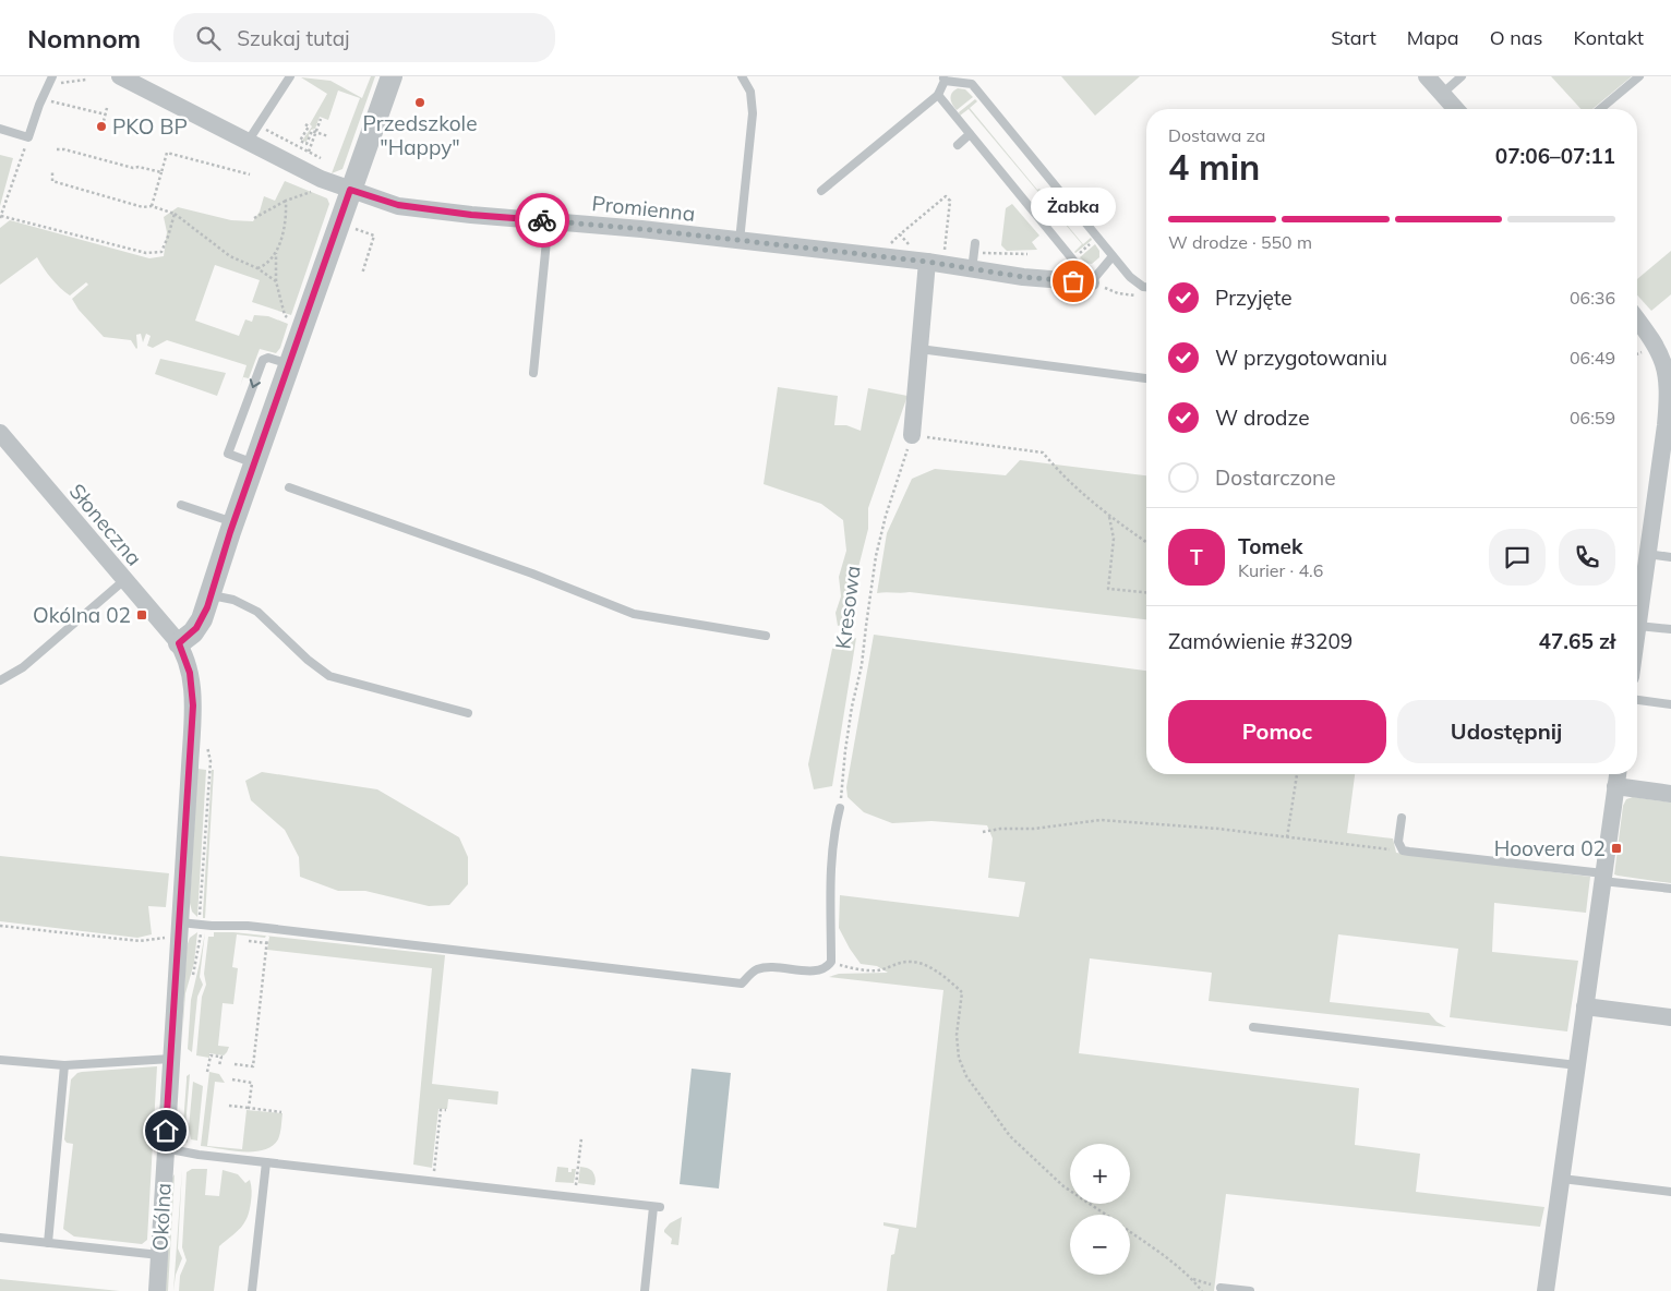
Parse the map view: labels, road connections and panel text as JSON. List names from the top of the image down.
{
  "streets": {
    "street": ["Promienna", "Słoneczna", "Okólna"],
    "path": ["Kresowa"]
  },
  "crossings": [
    ["Słoneczna", "Okólna"]
  ],
  "places": {
    "other": ["Przedszkole \"Happy\"", "PKO BP", "Żabka"],
    "transit": ["Okólna 02", "Hoovera 02"]
  },
  "page": {
    "header": "Nomnom",
    "search": "Szukaj tutaj",
    "nav": [
      "Start",
      "Mapa",
      "O nas",
      "Kontakt"
    ],
    "heading": ["4 min", "Dostawa za", "07:06–07:11"],
    "panel": [
      "Tomek",
      "Kurier · 4.6",
      "Zamówienie #3209",
      "47.65 zł"
    ],
    "bubble": "Żabka",
    "bar": "W drodze · 550 m",
    "list": [
      ["Przyjęte", "06:36"],
      ["W przygotowaniu", "06:49"],
      ["W drodze", "06:59"],
      "Dostarczone"
    ],
    "round": "T",
    "buttons": ["Pomoc", "Udostępnij"],
    "map_buttons": ["+", "−"]
  }
}
